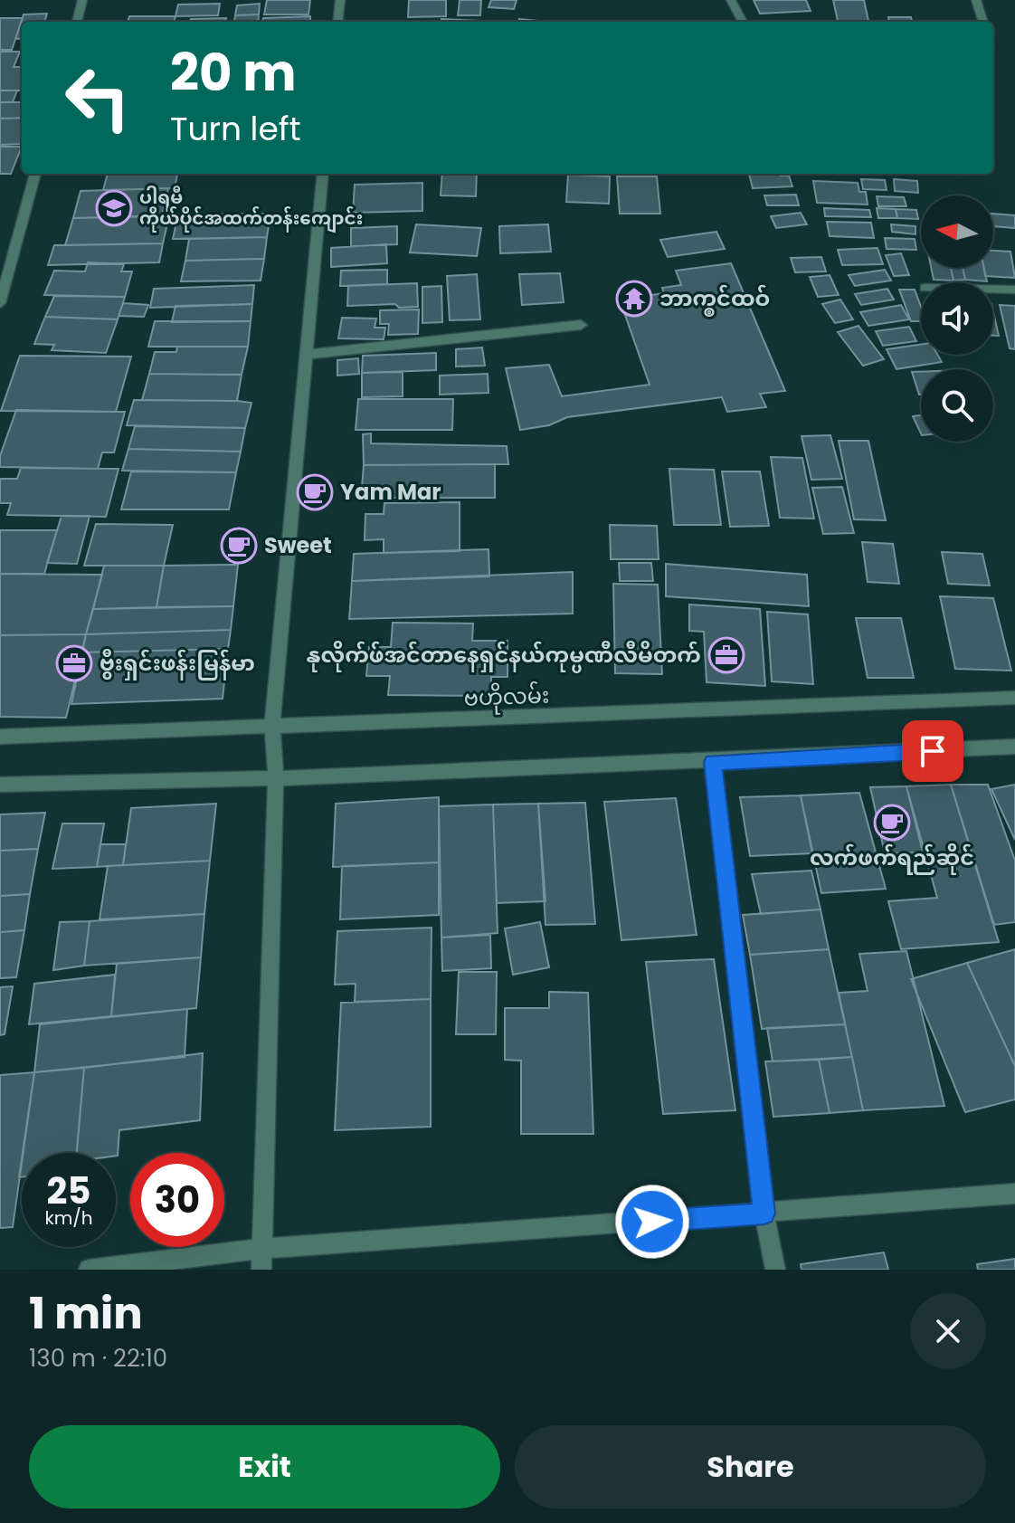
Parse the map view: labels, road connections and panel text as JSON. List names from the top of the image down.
{
  "streets": {
    "street": ["ဗဟိုလမ်း"]
  },
  "places": {
    "school or university": ["ပါရမီ ကိုယ်ပိုင်အထက်တန်းကျောင်း"],
    "temple": ["ဘာက္ၜၚ်ထဝ်"],
    "cafe": ["Yam Mar", "Sweet", "လက်ဖက်ရည်ဆိုင်"],
    "office": ["နုလိုက်ဖ်အင်တာနေရှင်နယ်ကုမ္ပဏီလီမိတက်", "ဗွီးရှင်းဖန်းမြန်မာ"]
  },
  "north": "left",
  "page": {
    "turn": ["20 m", "Turn left"],
    "speed": "25 km/h",
    "limit": "30",
    "heading": ["1 min", "130 m · 22:10"],
    "buttons": ["Exit", "Share"]
  }
}
